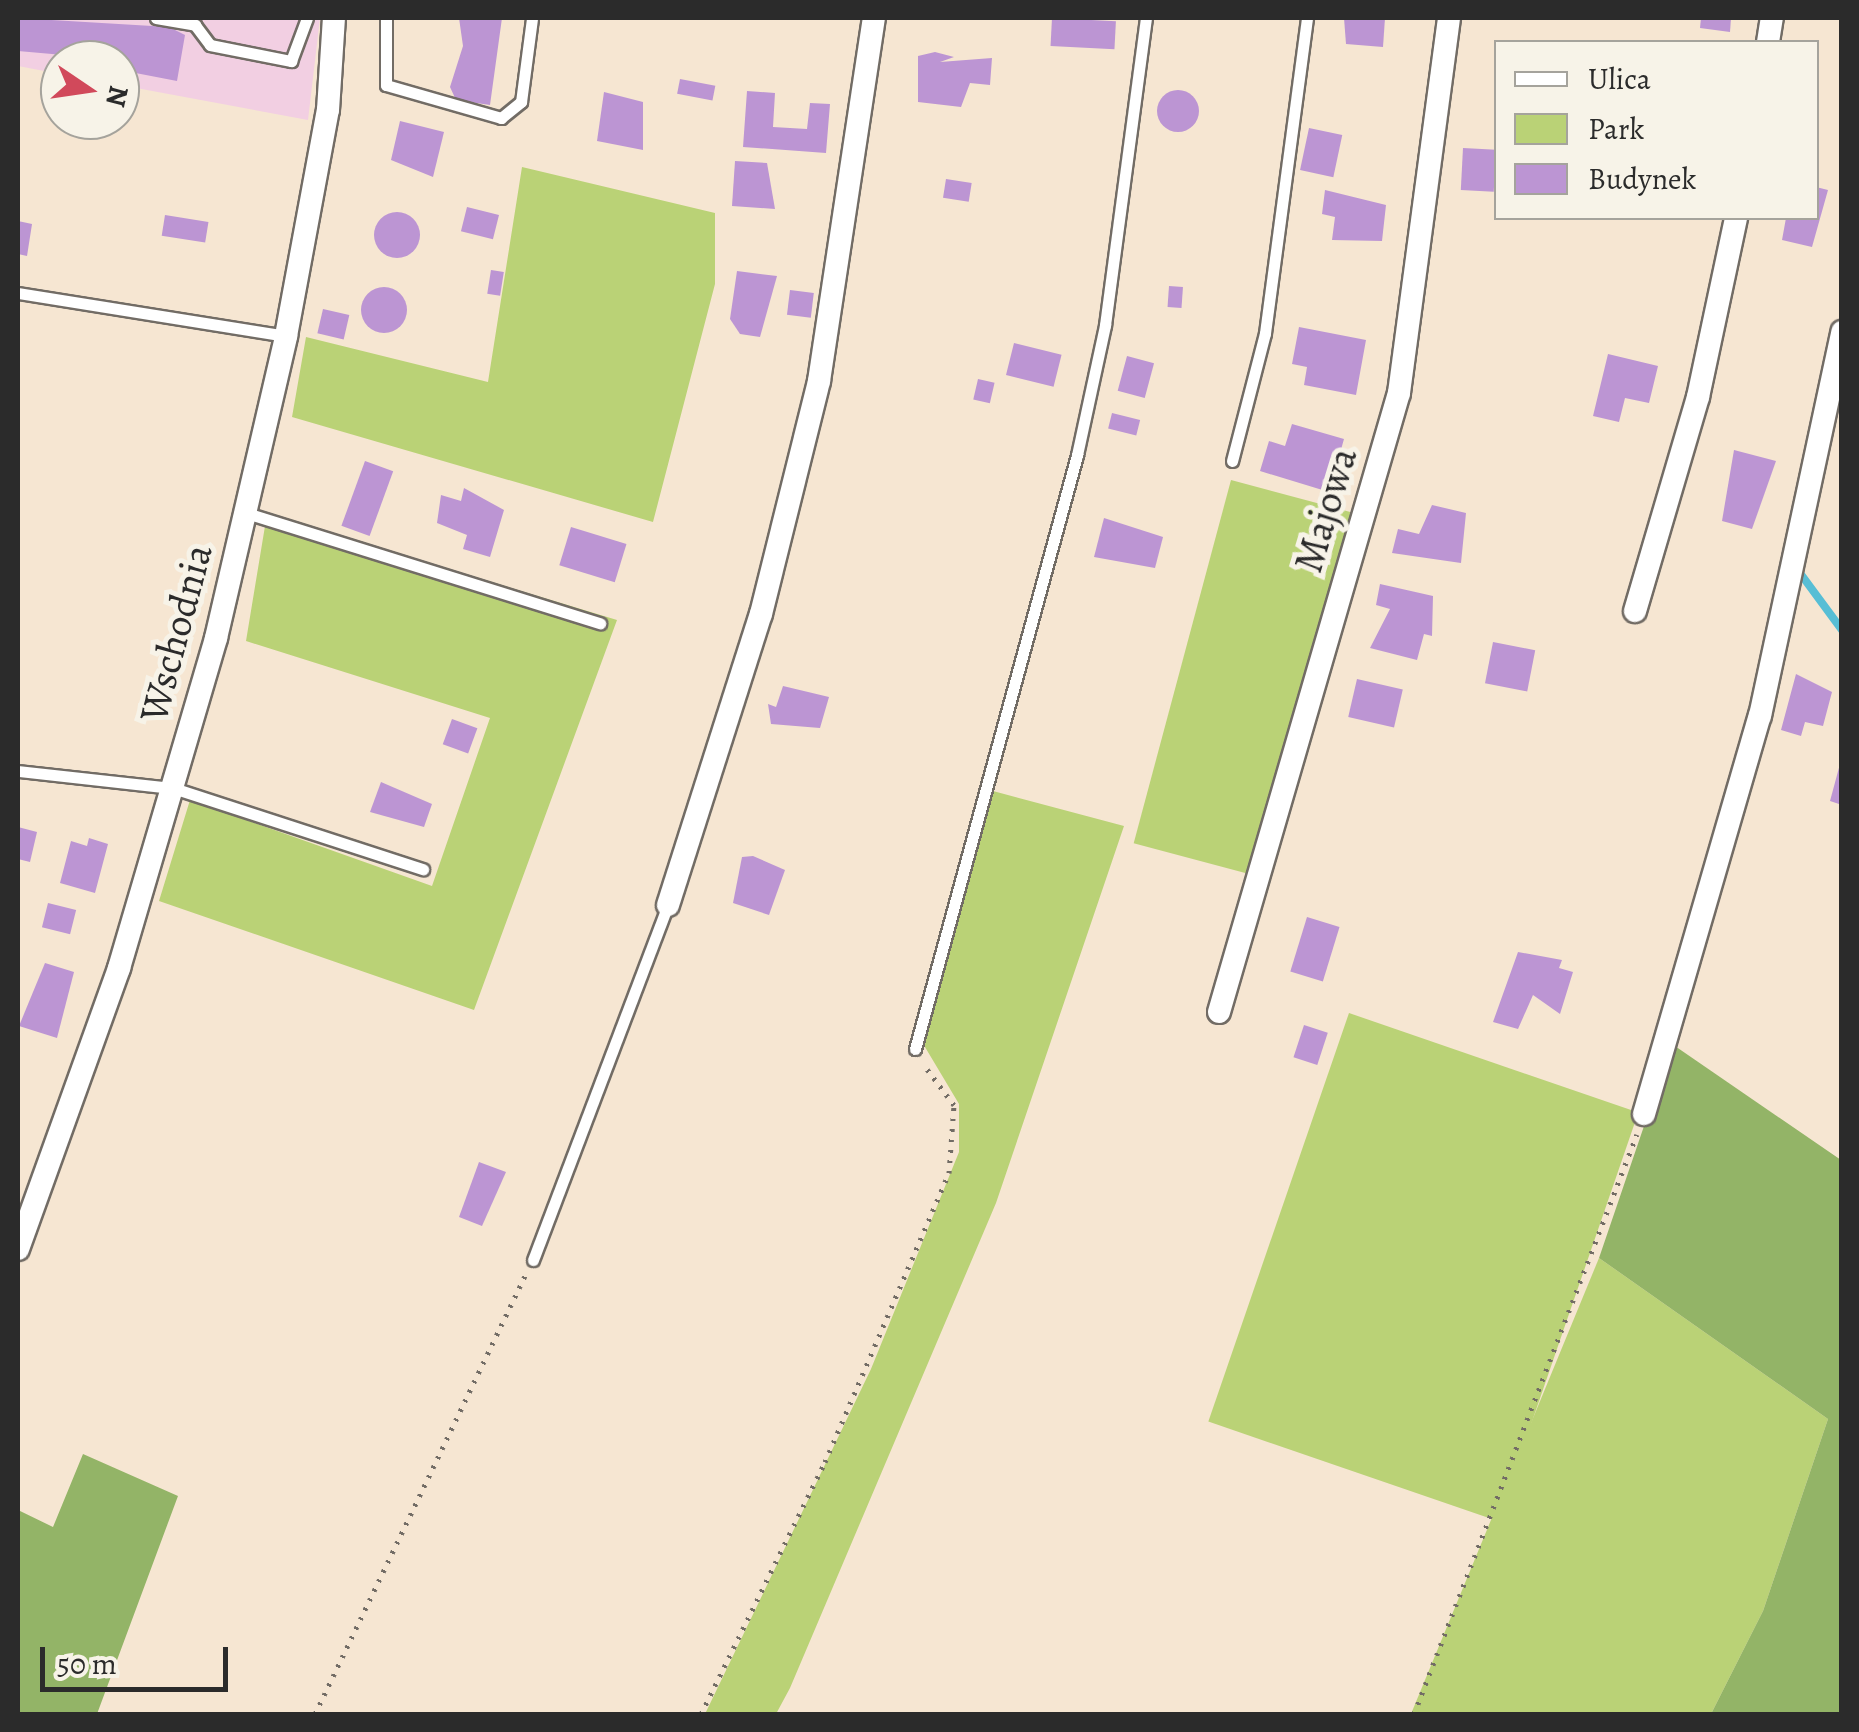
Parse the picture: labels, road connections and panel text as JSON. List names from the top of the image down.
{
  "streets": {
    "street": ["Majowa", "Wschodnia"]
  },
  "legend": ["Ulica", "Park", "Budynek"],
  "scale_bar": "50 m",
  "north": "right"
}
